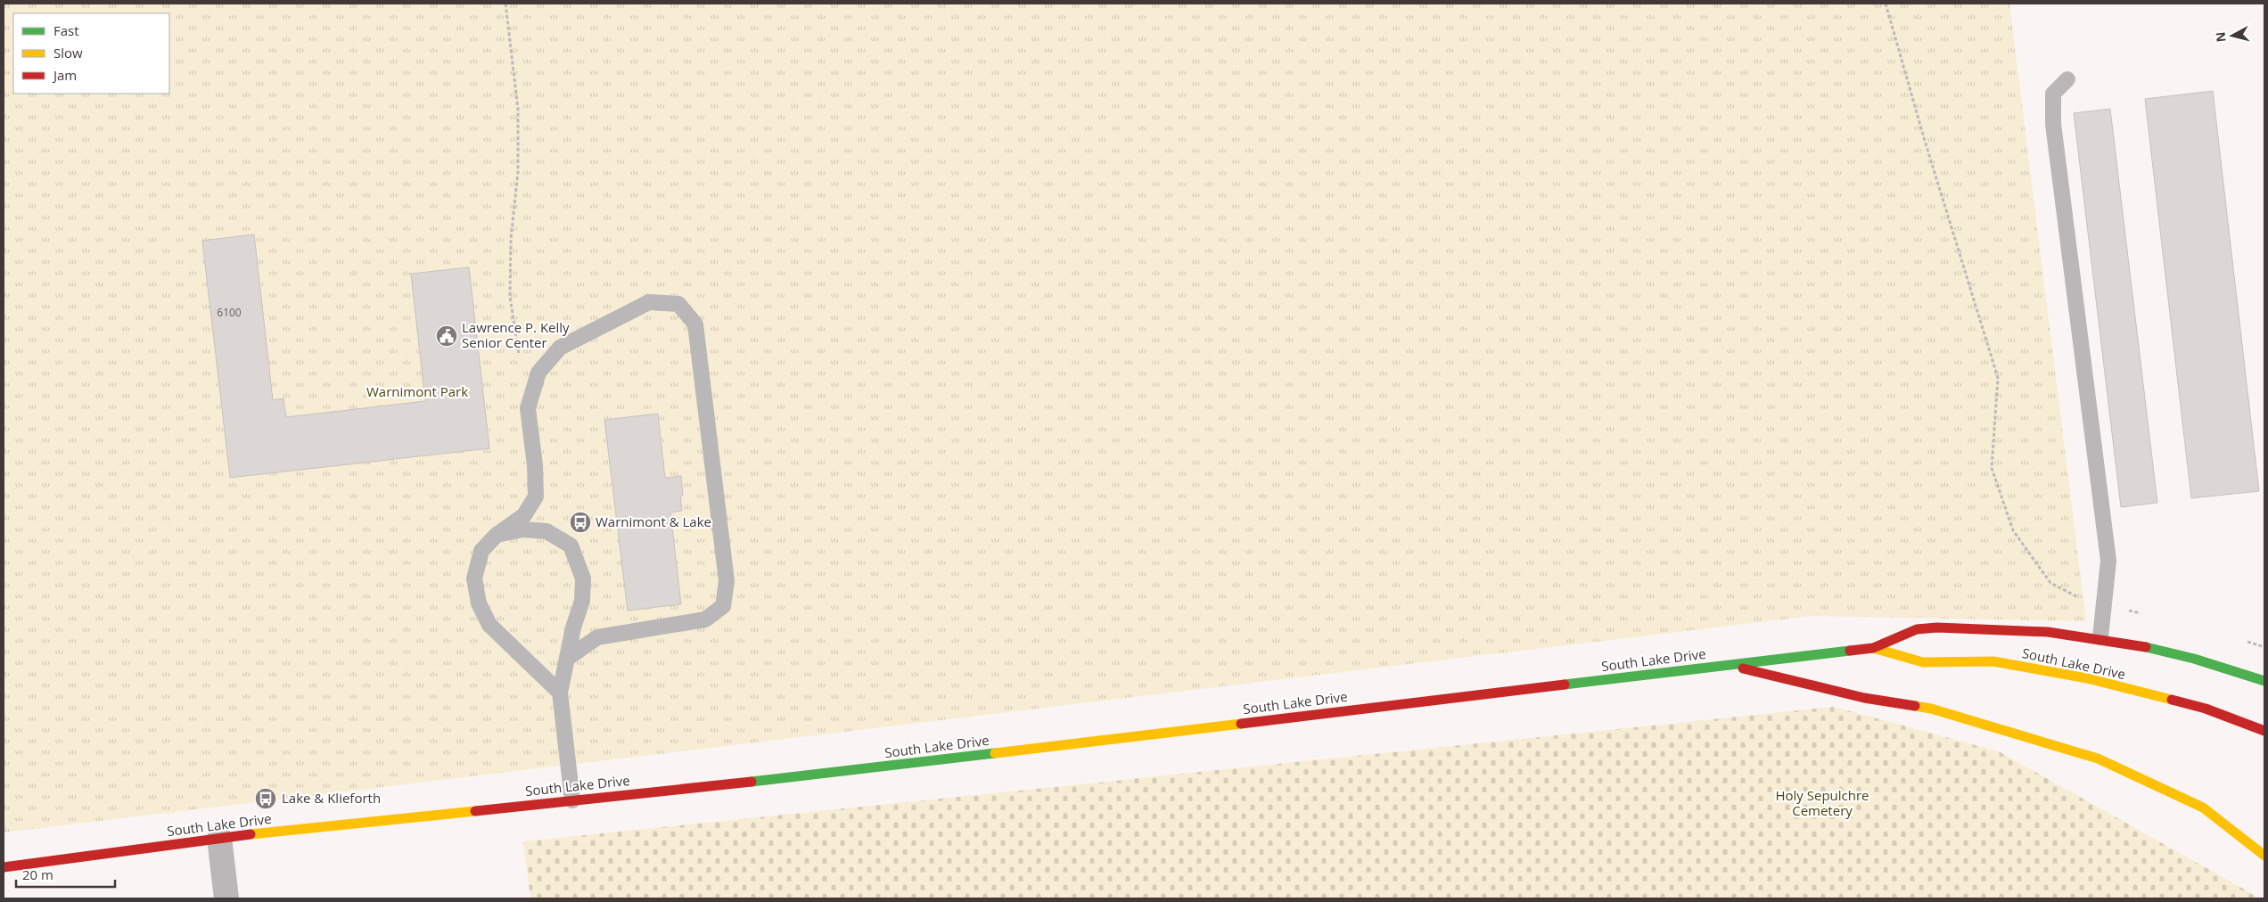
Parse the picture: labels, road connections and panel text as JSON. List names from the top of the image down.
{
  "streets": {
    "main road": ["South Lake Drive"]
  },
  "parks": ["Warnimont Park", "Holy Sepulchre Cemetery"],
  "places": {
    "public building": ["Lawrence P. Kelly Senior Center"],
    "bus stop": ["Warnimont & Lake", "Lake & Klieforth"]
  },
  "house_numbers": ["6100"],
  "legend": ["Fast", "Slow", "Jam"],
  "scale_bar": "20 m",
  "north": "left"
}
